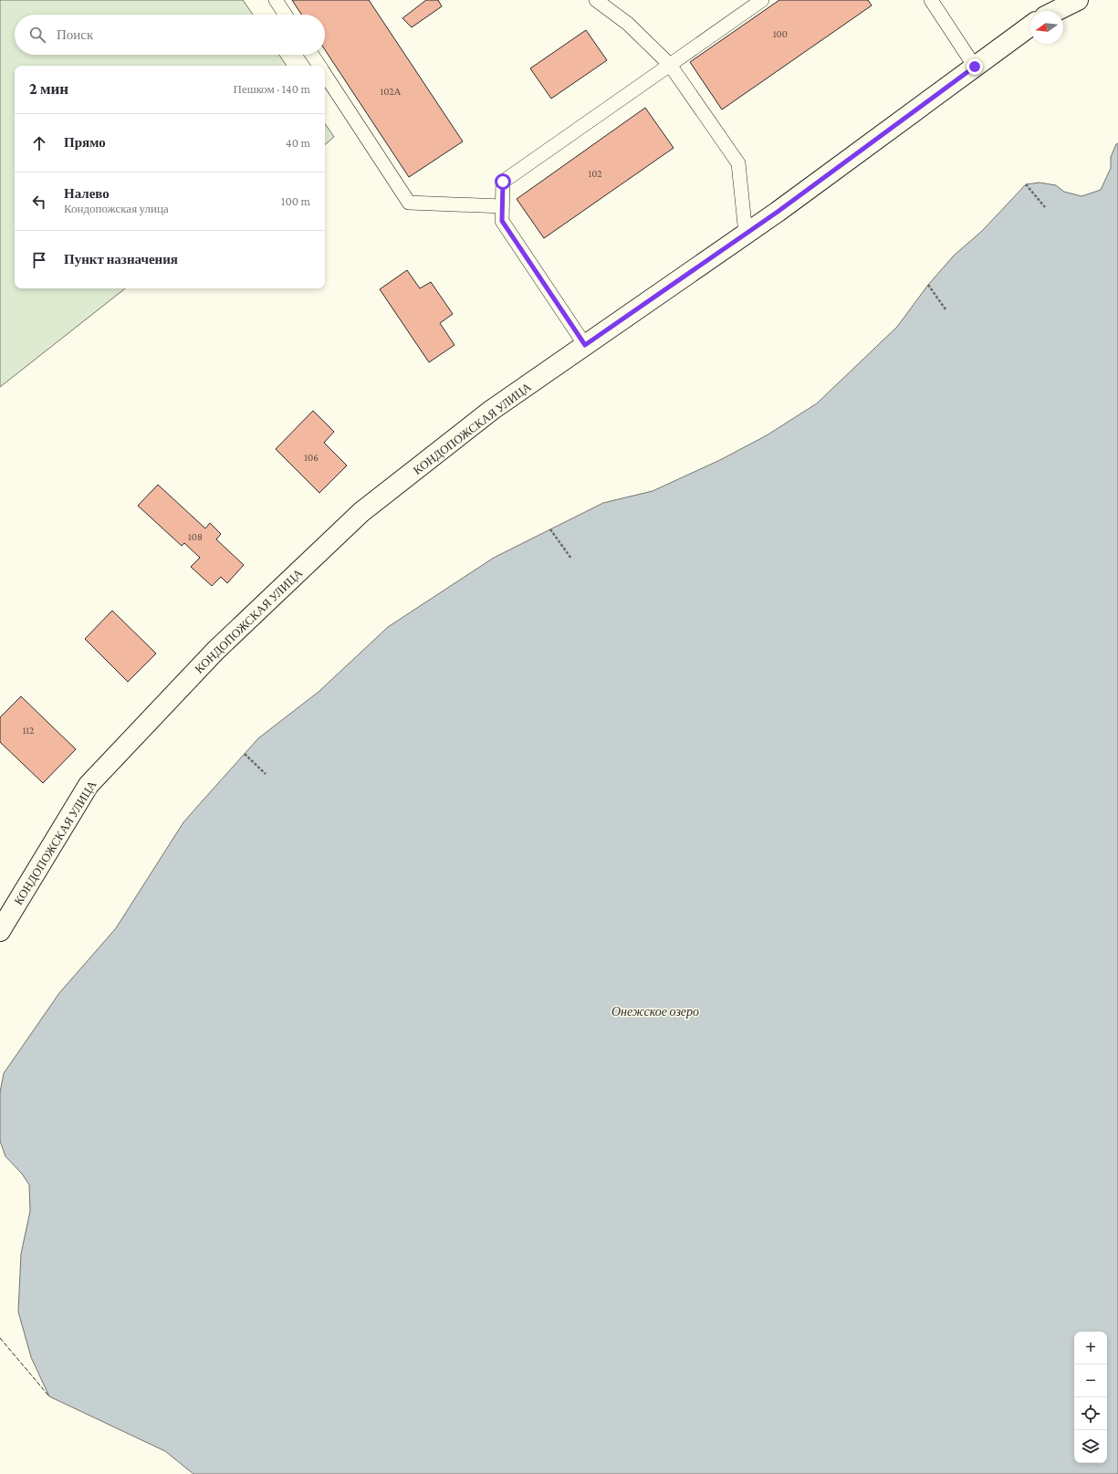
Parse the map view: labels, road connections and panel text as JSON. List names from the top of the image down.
{
  "streets": {
    "street": ["КОНДОПОЖСКАЯ УЛИЦА"]
  },
  "water": ["Онежское озеро"],
  "house_numbers": [
    "100",
    "102А",
    "102",
    "106",
    "108",
    "112"
  ],
  "north": "left",
  "page": {
    "search": "Поиск",
    "heading": ["2 мин", "Пешком · 140 m"],
    "list": [
      ["Прямо", "40 m"],
      ["Налево", "Кондопожская улица", "100 m"],
      "Пункт назначения"
    ],
    "map_buttons": ["+", "−"]
  }
}
